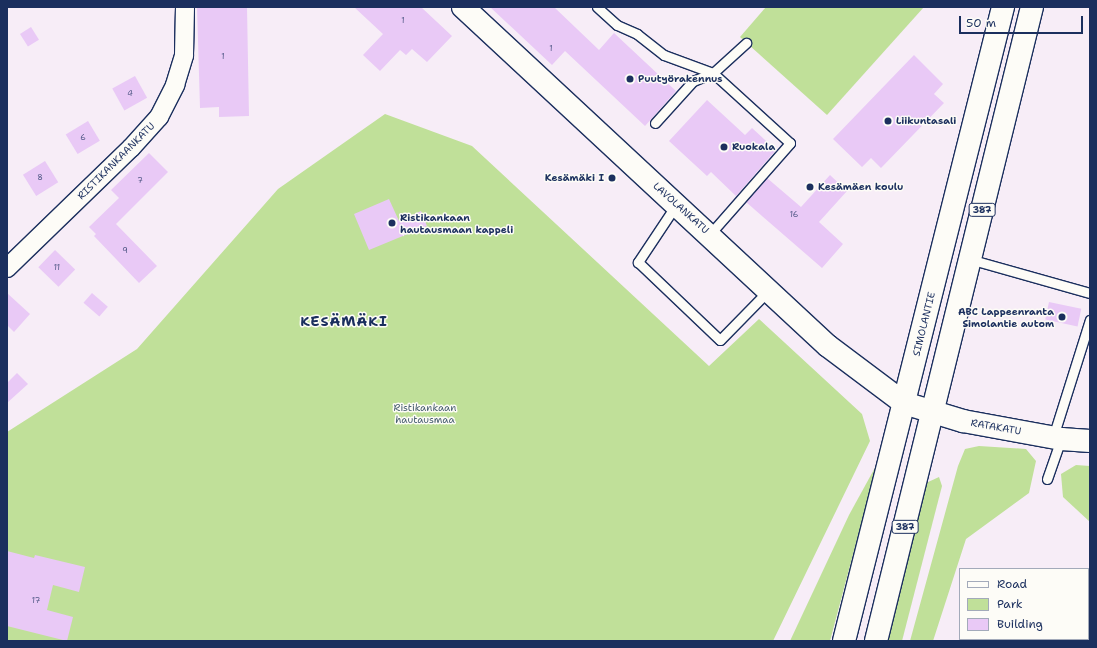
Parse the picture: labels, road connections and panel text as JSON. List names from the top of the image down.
{
  "streets": {
    "main road": [
      "LAVOLANKATU",
      "387",
      "SIMOLANTIE",
      "RATAKATU"
    ],
    "street": ["RISTIKANKAANKATU"]
  },
  "crossings": [
    ["LAVOLANKATU", "SIMOLANTIE"],
    ["LAVOLANKATU", "RATAKATU"],
    ["387", "RATAKATU"],
    ["SIMOLANTIE", "RATAKATU"]
  ],
  "districts": ["KESÄMÄKI"],
  "parks": ["Ristikankaan hautausmaa"],
  "places": [
    "Puutyörakennus",
    "Liikuntasali",
    "Ruokala",
    "Kesämäki I",
    "Kesämäen koulu",
    "Ristikankaan hautausmaan kappeli",
    "ABC Lappeenranta Simolantie autom"
  ],
  "house_numbers": [
    "1",
    "1",
    "1",
    "4",
    "6",
    "8",
    "7",
    "16",
    "9",
    "11",
    "17"
  ],
  "legend": ["Road", "Park", "Building"],
  "scale_bar": "50 m"
}
